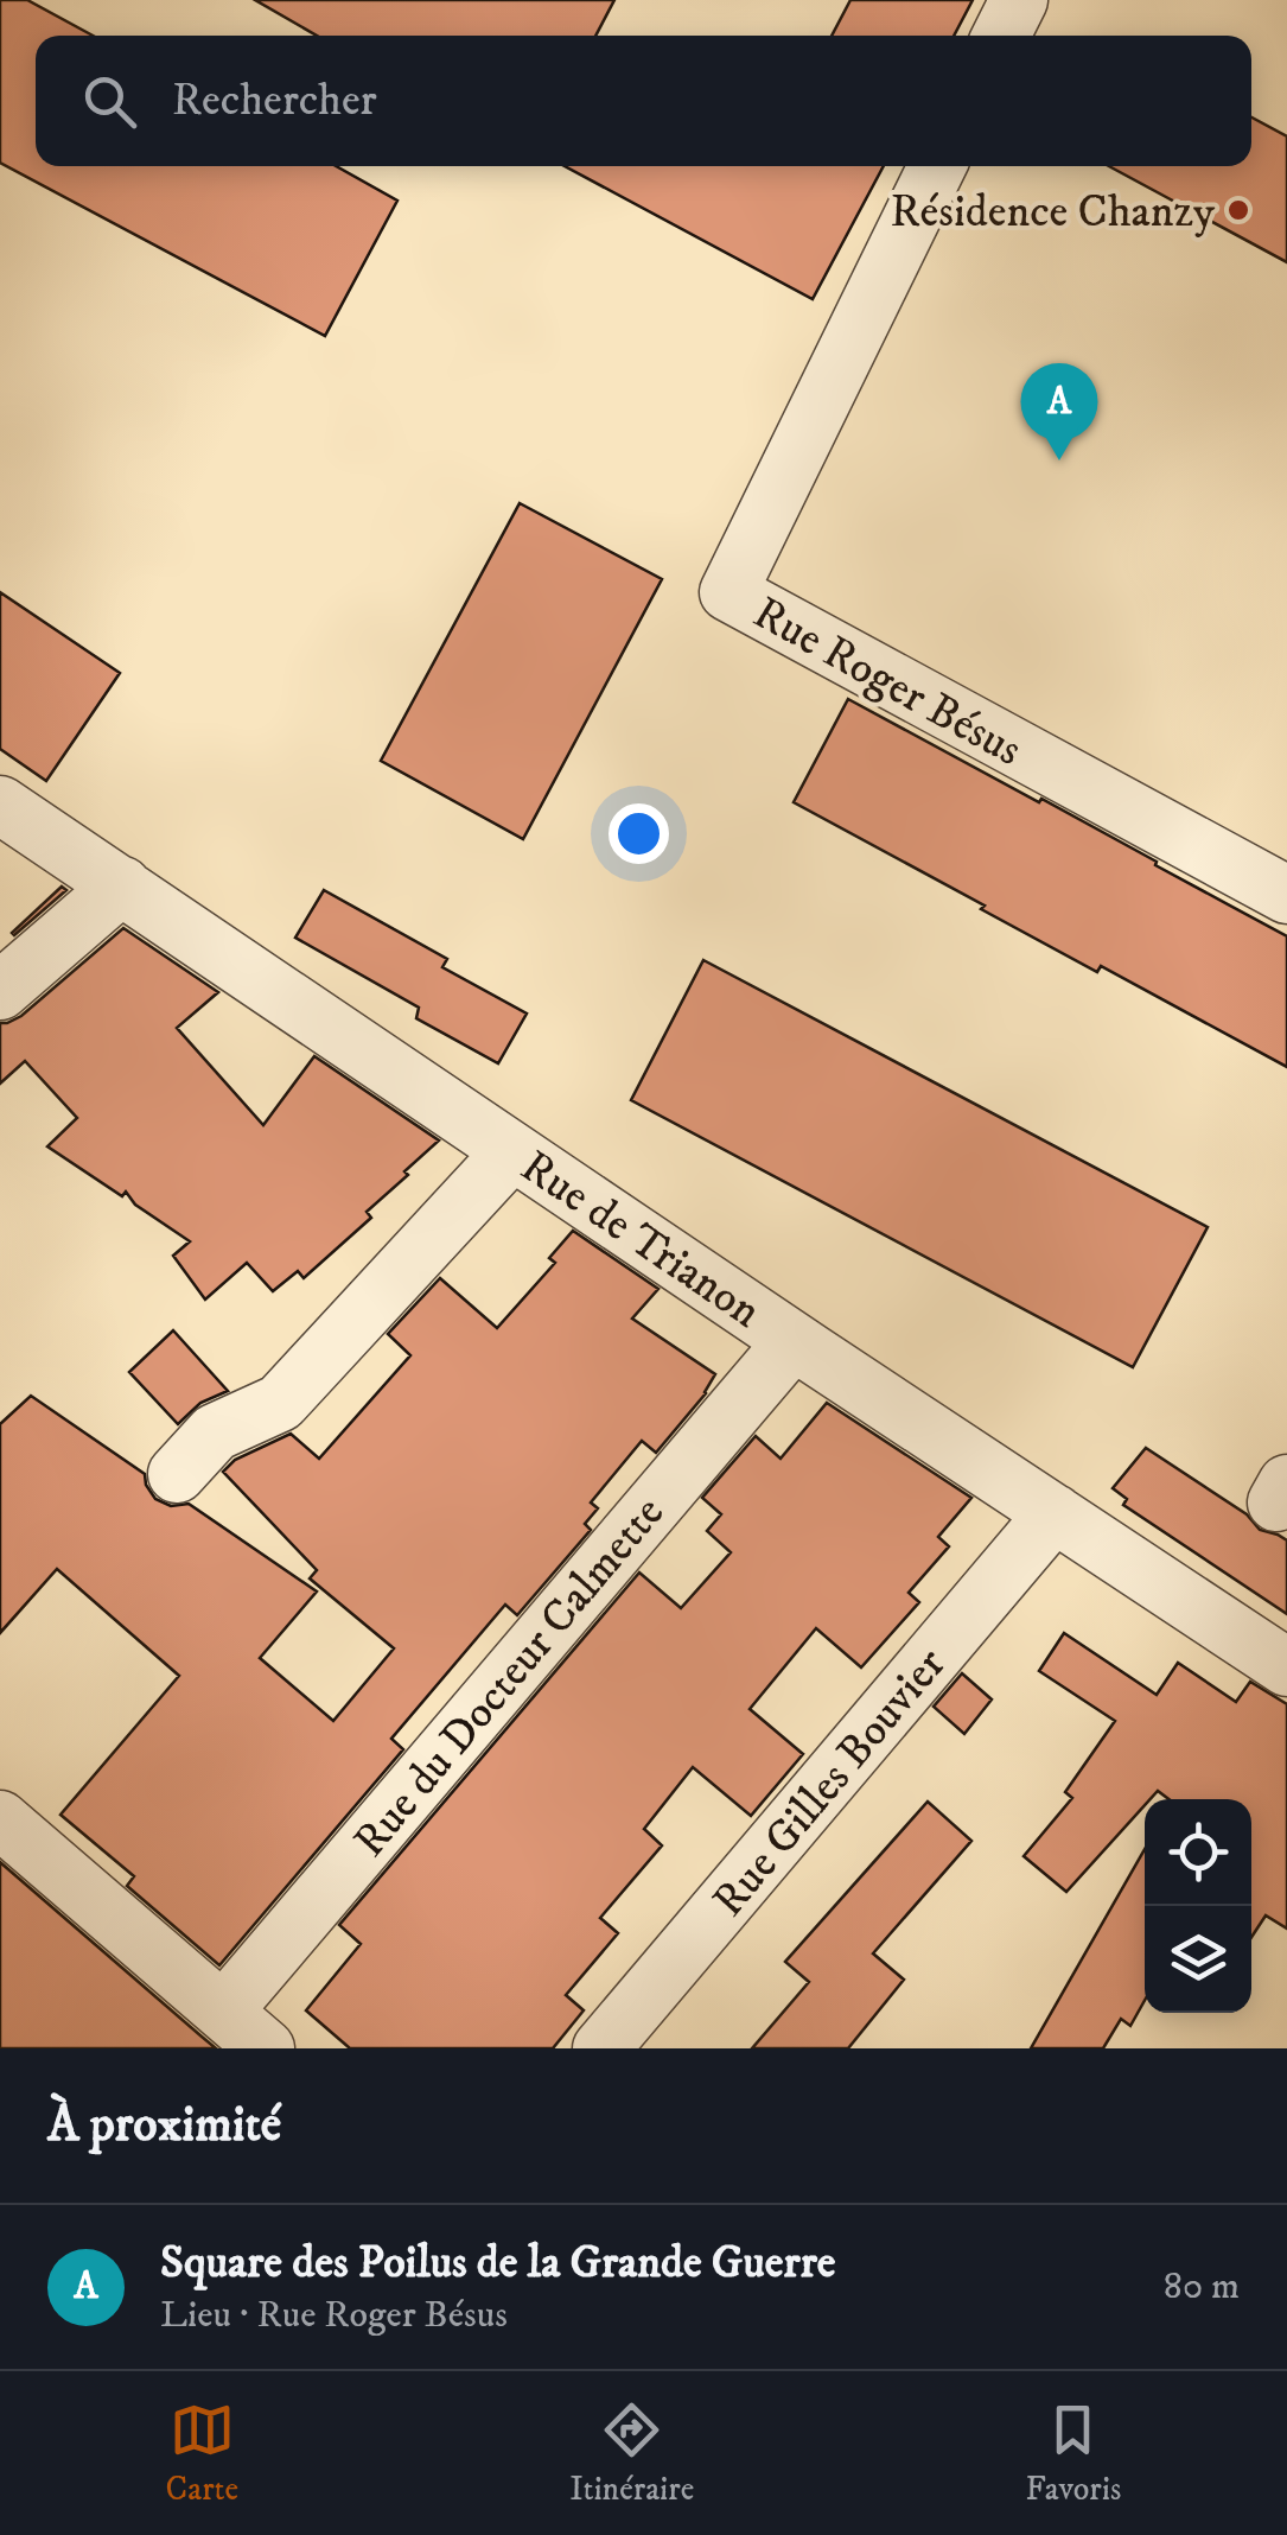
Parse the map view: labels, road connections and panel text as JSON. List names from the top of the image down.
{
  "streets": {
    "street": [
      "Rue Roger Bésus",
      "Rue de Trianon",
      "Rue du Docteur Calmette",
      "Rue Gilles Bouvier"
    ]
  },
  "crossings": [
    ["Rue de Trianon", "Rue du Docteur Calmette"],
    ["Rue de Trianon", "Rue Gilles Bouvier"]
  ],
  "places": ["Résidence Chanzy"],
  "page": {
    "search": "Rechercher",
    "pins": "A",
    "heading": "À proximité",
    "list": [
      {
        "mark": "A",
        "name": "Square des Poilus de la Grande Guerre",
        "note": "Lieu · Rue Roger Bésus",
        "value": "80 m"
      }
    ],
    "nav": ["Carte", "Itinéraire", "Favoris"]
  }
}
